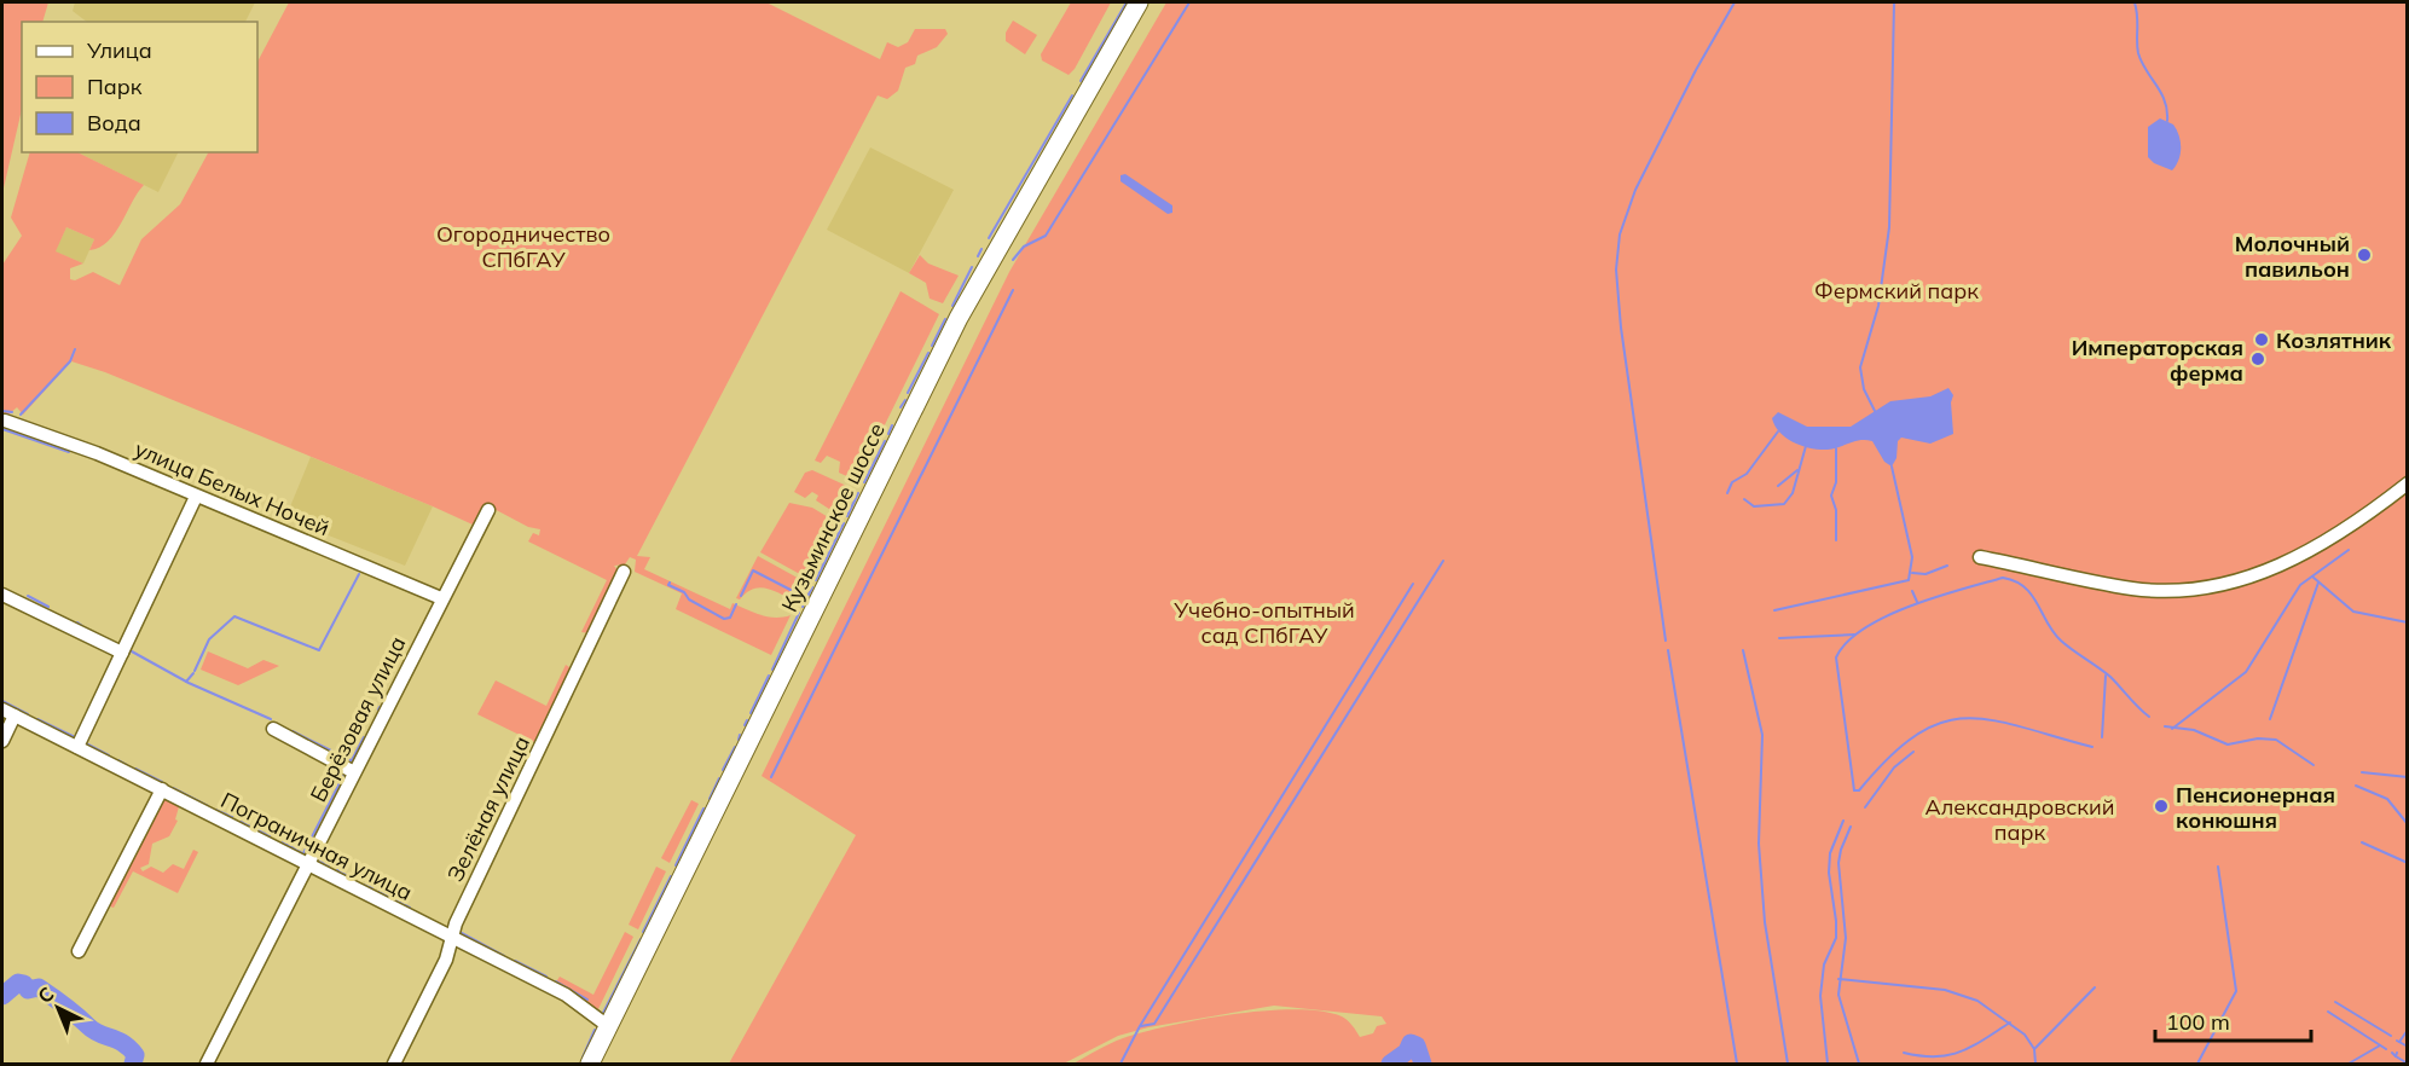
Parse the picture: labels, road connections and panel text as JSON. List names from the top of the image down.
{
  "streets": {
    "main road": ["Кузьминское шоссе"],
    "street": [
      "улица Белых Ночей",
      "Берёзовая улица",
      "Зелёная улица",
      "Пограничная улица"
    ]
  },
  "crossings": [
    ["улица Белых Ночей", "Берёзовая улица"],
    ["Кузьминское шоссе", "Пограничная улица"],
    ["Берёзовая улица", "Пограничная улица"],
    ["Зелёная улица", "Пограничная улица"]
  ],
  "parks": [
    "Огородничество СПбГАУ",
    "Фермский парк",
    "Учебно-опытный сад СПбГАУ",
    "Александровский парк"
  ],
  "places": [
    "Молочный павильон",
    "Козлятник",
    "Императорская ферма",
    "Пенсионерная конюшня"
  ],
  "legend": ["Улица", "Парк", "Вода"],
  "scale_bar": "100 m",
  "north": "top left"
}
